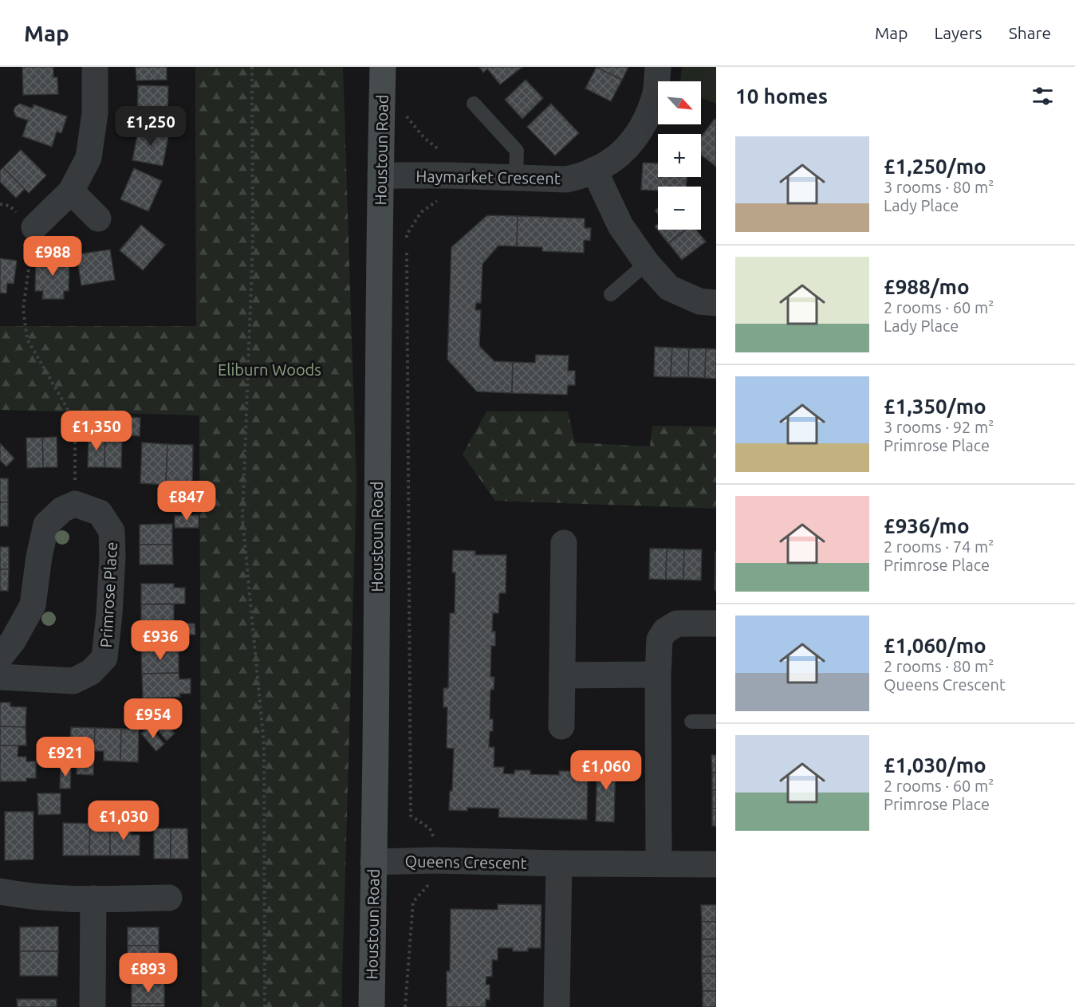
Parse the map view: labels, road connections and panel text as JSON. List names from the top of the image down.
{
  "streets": {
    "street": [
      "Houstoun Road",
      "Haymarket Crescent",
      "Primrose Place",
      "Queens Crescent"
    ]
  },
  "crossings": [
    ["Houstoun Road", "Haymarket Crescent"],
    ["Houstoun Road", "Queens Crescent"]
  ],
  "parks": ["Eliburn Woods"],
  "north": "bottom right",
  "page": {
    "header": "Map",
    "nav": ["Map", "Layers", "Share"],
    "heading": "10 homes",
    "map_buttons": ["+", "−"],
    "price": [
      "£1,250",
      "£988",
      "£1,350",
      "£847",
      "£936",
      "£954",
      "£921",
      "£1,060",
      "£1,030",
      "£893"
    ],
    "list": [
      {
        "name": "£1,250/mo",
        "note": "3 rooms · 80 m² · Lady Place"
      },
      {
        "name": "£988/mo",
        "note": "2 rooms · 60 m² · Lady Place"
      },
      {
        "name": "£1,350/mo",
        "note": "3 rooms · 92 m² · Primrose Place"
      },
      {
        "name": "£936/mo",
        "note": "2 rooms · 74 m² · Primrose Place"
      },
      {
        "name": "£1,060/mo",
        "note": "2 rooms · 80 m² · Queens Crescent"
      },
      {
        "name": "£1,030/mo",
        "note": "2 rooms · 60 m² · Primrose Place"
      }
    ]
  }
}
